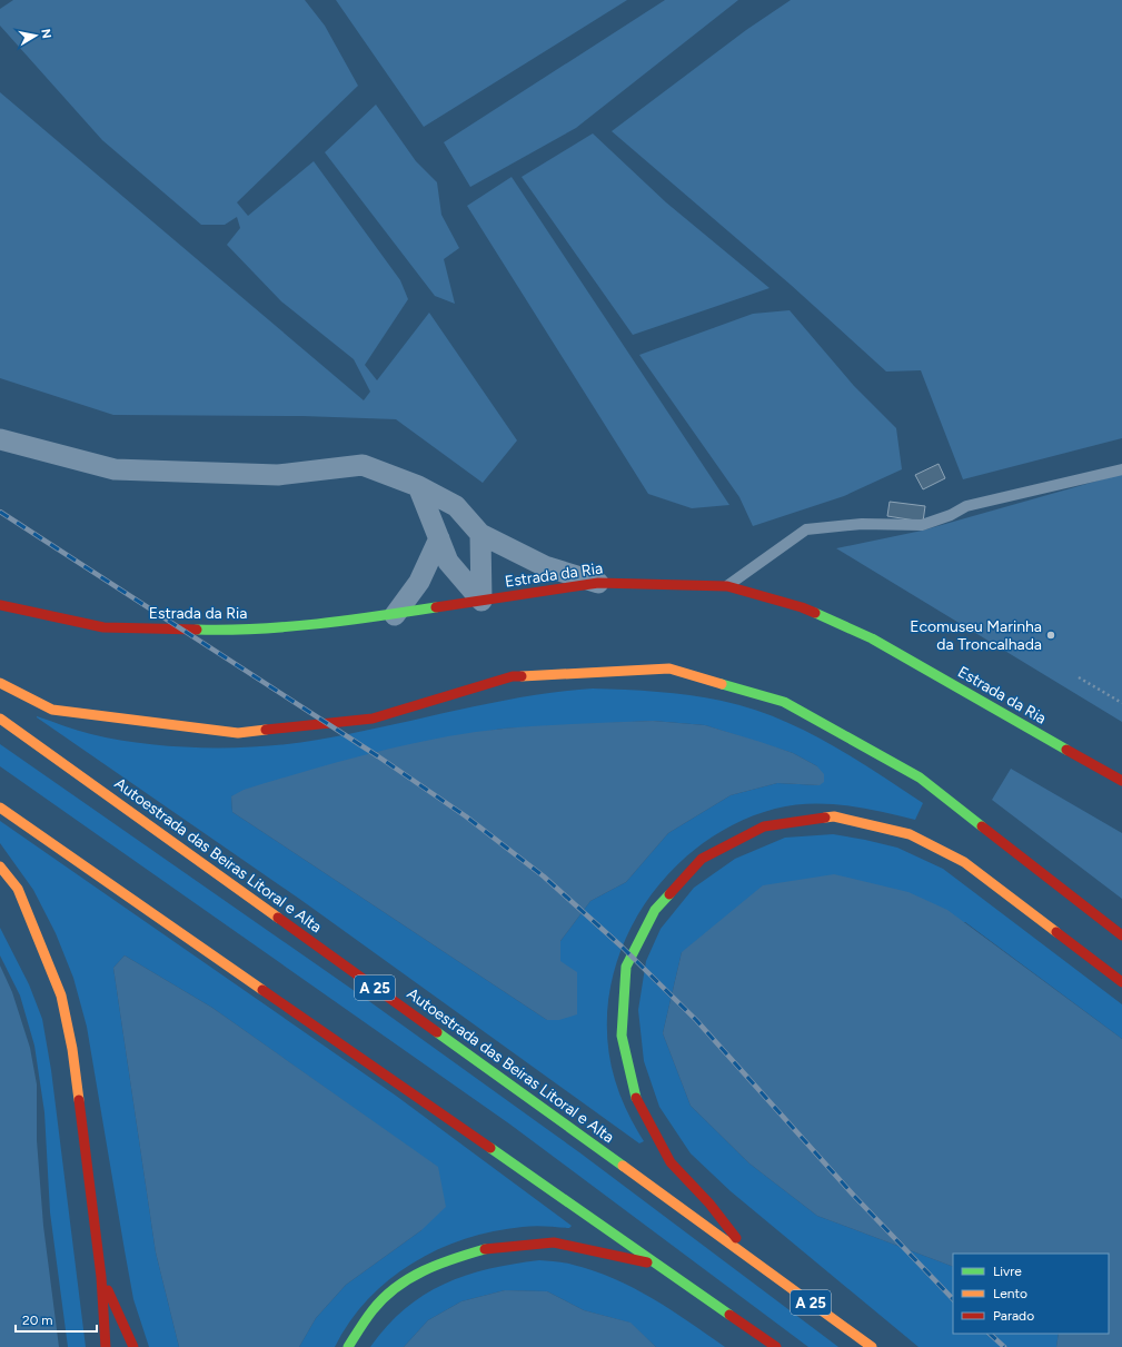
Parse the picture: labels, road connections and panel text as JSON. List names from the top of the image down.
{
  "streets": {
    "main road": ["Estrada da Ria", "Autoestrada das Beiras Litoral e Alta", "A 25"]
  },
  "places": ["Ecomuseu Marinha da Troncalhada"],
  "legend": ["Livre", "Lento", "Parado"],
  "scale_bar": "20 m",
  "north": "right"
}
